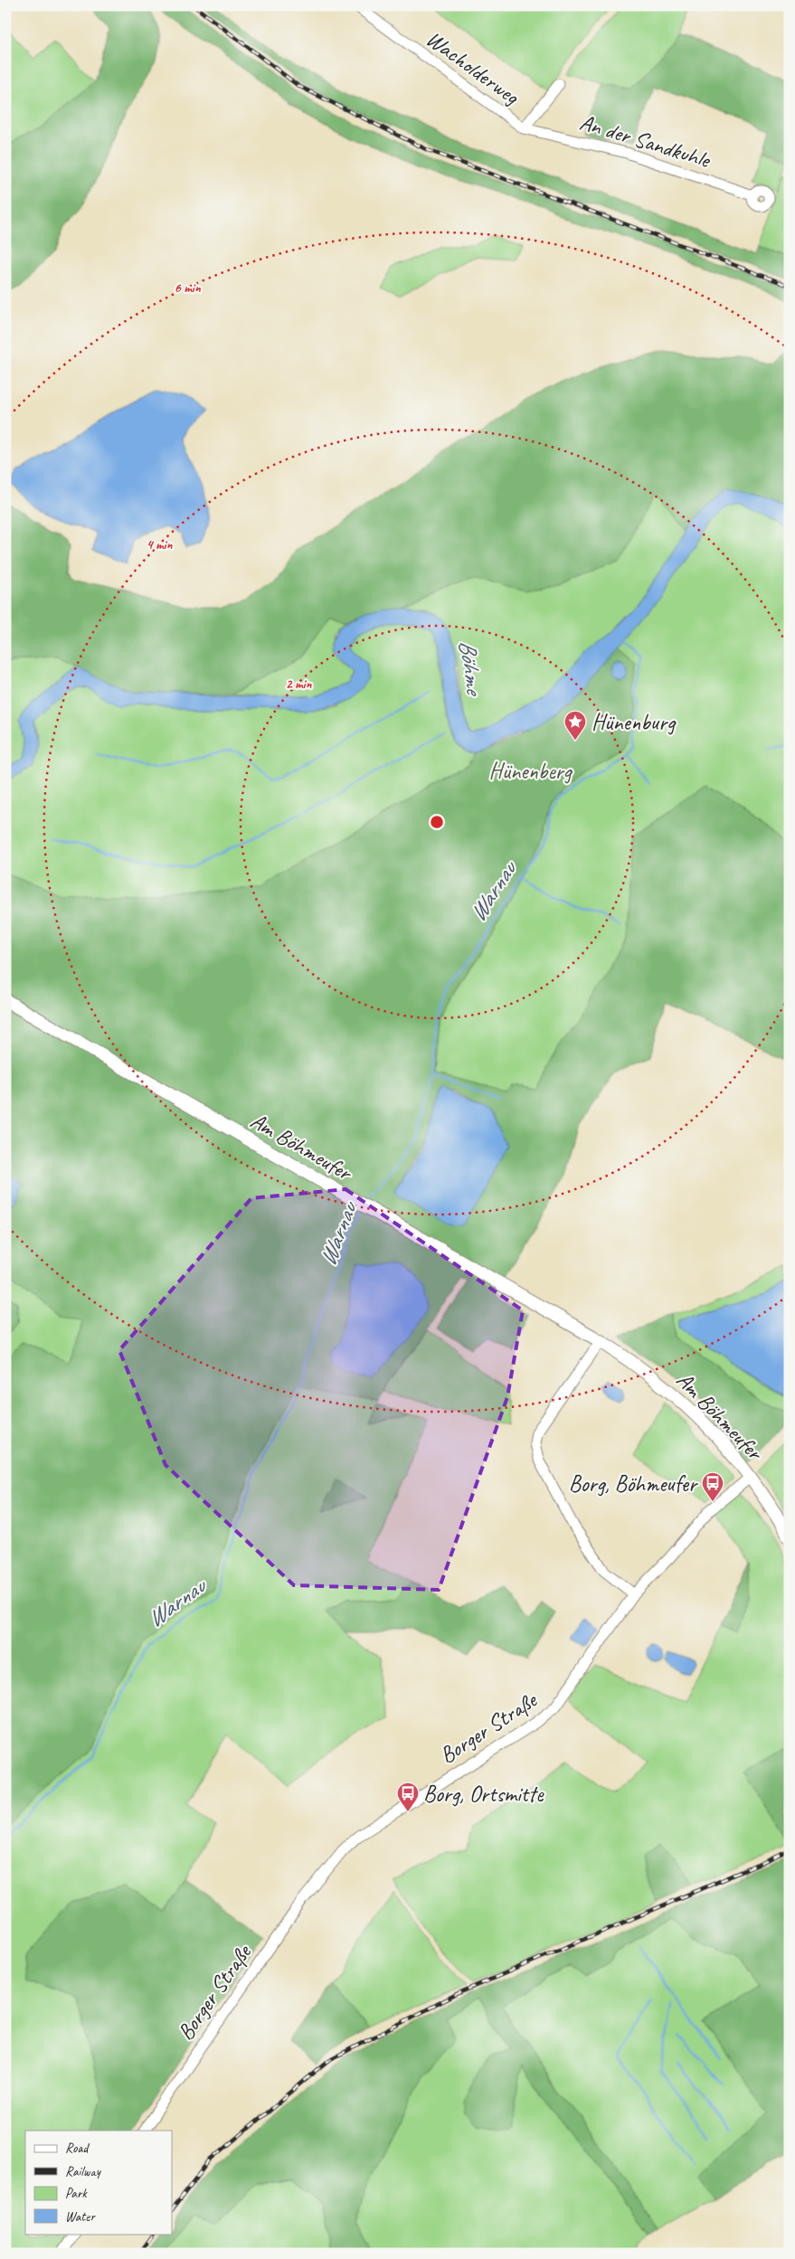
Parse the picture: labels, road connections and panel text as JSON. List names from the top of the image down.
{
  "streets": {
    "street": [
      "Wacholderweg",
      "An der Sandkuhle",
      "Am Böhmeufer",
      "Borger Straße"
    ]
  },
  "crossings": [
    ["Wacholderweg", "An der Sandkuhle"],
    ["Am Böhmeufer", "Borger Straße"]
  ],
  "water": ["Böhme", "Warnau"],
  "parks": ["Hünenberg"],
  "places": {
    "place": ["Hünenburg"],
    "bus stop": ["Borg, Böhmeufer", "Borg, Ortsmitte"]
  },
  "legend": [
    "Road",
    "Railway",
    "Park",
    "Water"
  ],
  "rings": ["6 min", "4 min", "2 min"]
}
